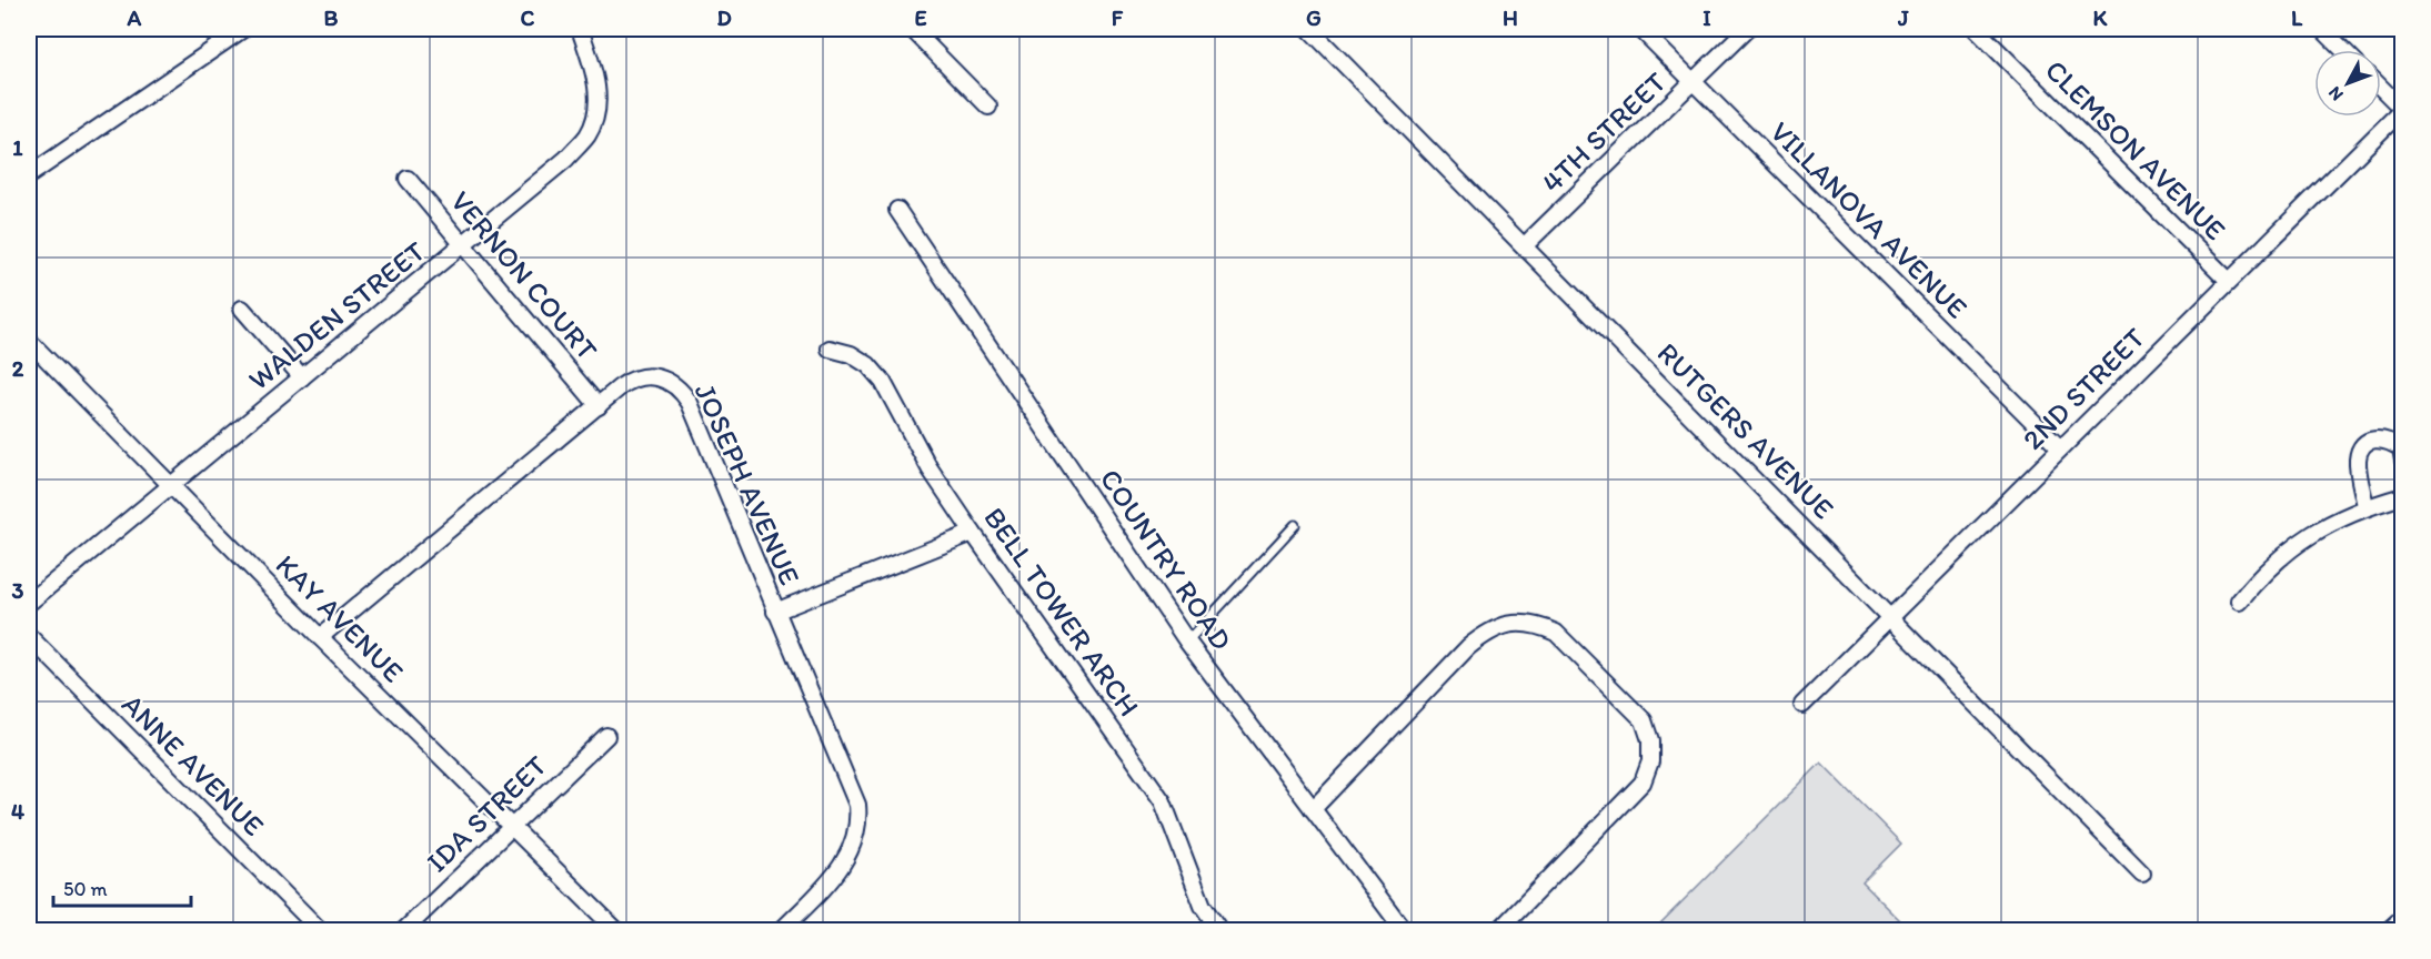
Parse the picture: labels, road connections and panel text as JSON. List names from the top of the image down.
{
  "streets": {
    "street": [
      "4TH STREET",
      "CLEMSON AVENUE",
      "VILLANOVA AVENUE",
      "VERNON COURT",
      "WALDEN STREET",
      "2ND STREET",
      "RUTGERS AVENUE",
      "JOSEPH AVENUE",
      "COUNTRY ROAD",
      "BELL TOWER ARCH",
      "KAY AVENUE",
      "ANNE AVENUE",
      "IDA STREET"
    ]
  },
  "crossings": [
    ["4TH STREET", "VILLANOVA AVENUE"],
    ["4TH STREET", "RUTGERS AVENUE"],
    ["CLEMSON AVENUE", "2ND STREET"],
    ["VILLANOVA AVENUE", "2ND STREET"],
    ["VERNON COURT", "WALDEN STREET"],
    ["VERNON COURT", "JOSEPH AVENUE"],
    ["WALDEN STREET", "KAY AVENUE"],
    ["2ND STREET", "RUTGERS AVENUE"],
    ["JOSEPH AVENUE", "KAY AVENUE"],
    ["KAY AVENUE", "IDA STREET"]
  ],
  "scale_bar": "50 m",
  "north": "bottom left",
  "grid": {
    "columns": [
      "A",
      "B",
      "C",
      "D",
      "E",
      "F",
      "G",
      "H",
      "I",
      "J",
      "K",
      "L"
    ],
    "rows": [
      "1",
      "2",
      "3",
      "4"
    ]
  }
}
